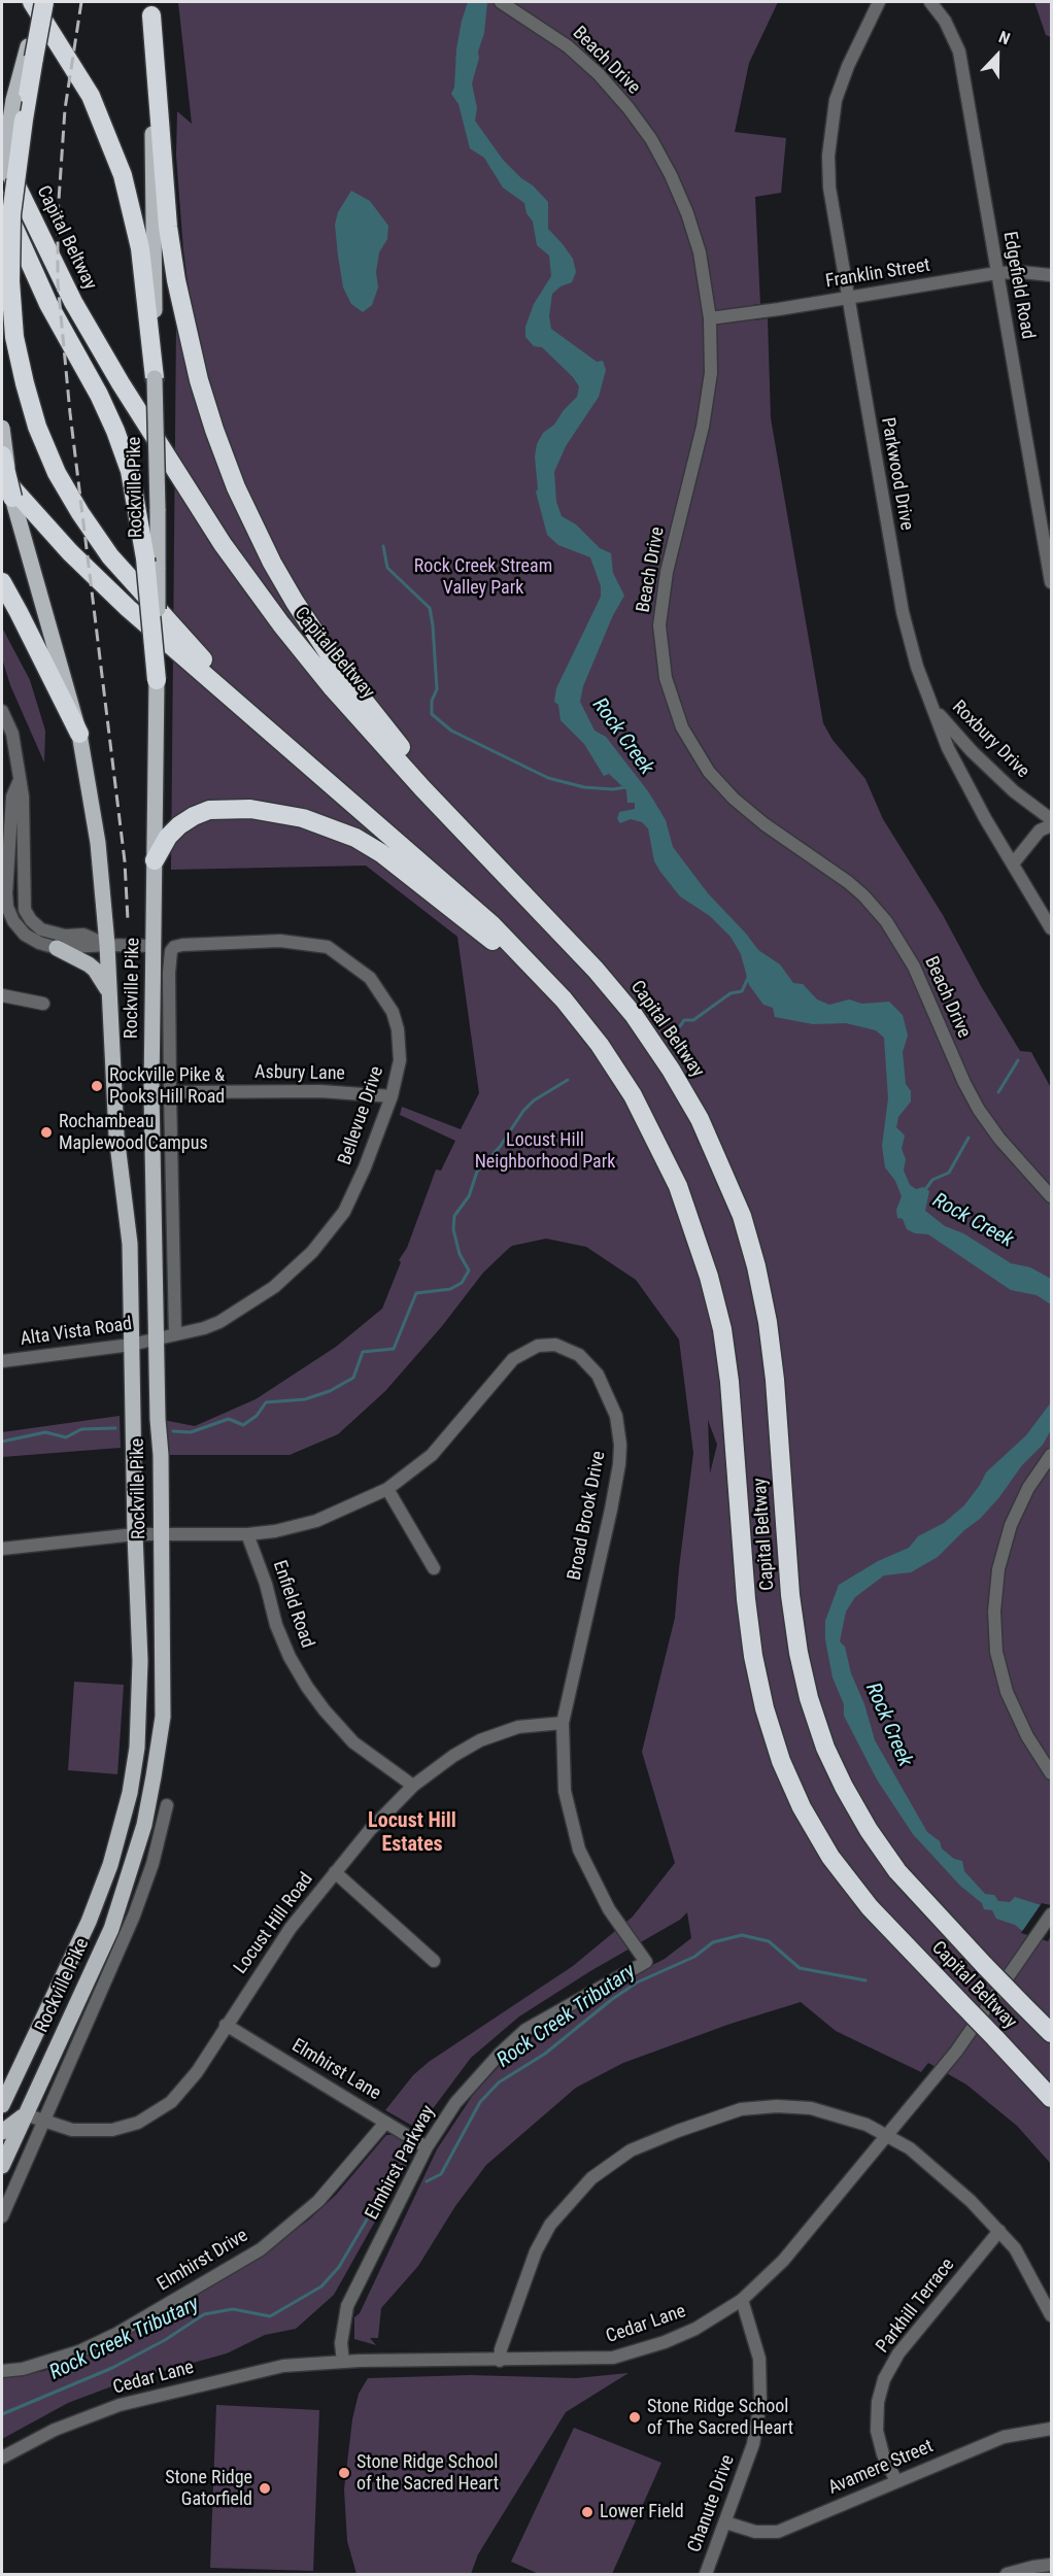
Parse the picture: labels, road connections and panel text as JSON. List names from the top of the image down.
{
  "streets": {
    "highway": ["Capital Beltway"],
    "main road": ["Rockville Pike"],
    "street": [
      "Beach Drive",
      "Franklin Street",
      "Edgefield Road",
      "Parkwood Drive",
      "Roxbury Drive",
      "Asbury Lane",
      "Bellevue Drive",
      "Alta Vista Road",
      "Broad Brook Drive",
      "Enfield Road",
      "Locust Hill Road",
      "Elmhirst Lane",
      "Elmhirst Parkway",
      "Elmhirst Drive",
      "Parkhill Terrace",
      "Cedar Lane",
      "Avamere Street",
      "Chanute Drive"
    ]
  },
  "crossings": [
    ["Beach Drive", "Franklin Street"],
    ["Franklin Street", "Edgefield Road"],
    ["Franklin Street", "Parkwood Drive"],
    ["Parkwood Drive", "Roxbury Drive"],
    ["Rockville Pike", "Asbury Lane"],
    ["Rockville Pike", "Bellevue Drive"],
    ["Rockville Pike", "Alta Vista Road"],
    ["Rockville Pike", "Broad Brook Drive"],
    ["Rockville Pike", "Locust Hill Road"],
    ["Asbury Lane", "Bellevue Drive"],
    ["Bellevue Drive", "Alta Vista Road"],
    ["Broad Brook Drive", "Enfield Road"],
    ["Broad Brook Drive", "Locust Hill Road"],
    ["Broad Brook Drive", "Elmhirst Parkway"],
    ["Enfield Road", "Locust Hill Road"],
    ["Locust Hill Road", "Elmhirst Lane"],
    ["Elmhirst Lane", "Elmhirst Parkway"],
    ["Elmhirst Lane", "Elmhirst Drive"],
    ["Elmhirst Parkway", "Cedar Lane"],
    ["Parkhill Terrace", "Avamere Street"],
    ["Cedar Lane", "Chanute Drive"],
    ["Avamere Street", "Chanute Drive"]
  ],
  "districts": ["Locust Hill Estates"],
  "water": ["Rock Creek", "Rock Creek Tributary"],
  "parks": ["Rock Creek Stream Valley Park", "Locust Hill Neighborhood Park"],
  "places": [
    "Rockville Pike & Pooks Hill Road",
    "Rochambeau Maplewood Campus",
    "Stone Ridge School of The Sacred Heart",
    "Stone Ridge School of the Sacred Heart",
    "Stone Ridge Gatorfield",
    "Lower Field"
  ],
  "north": "top"
}
